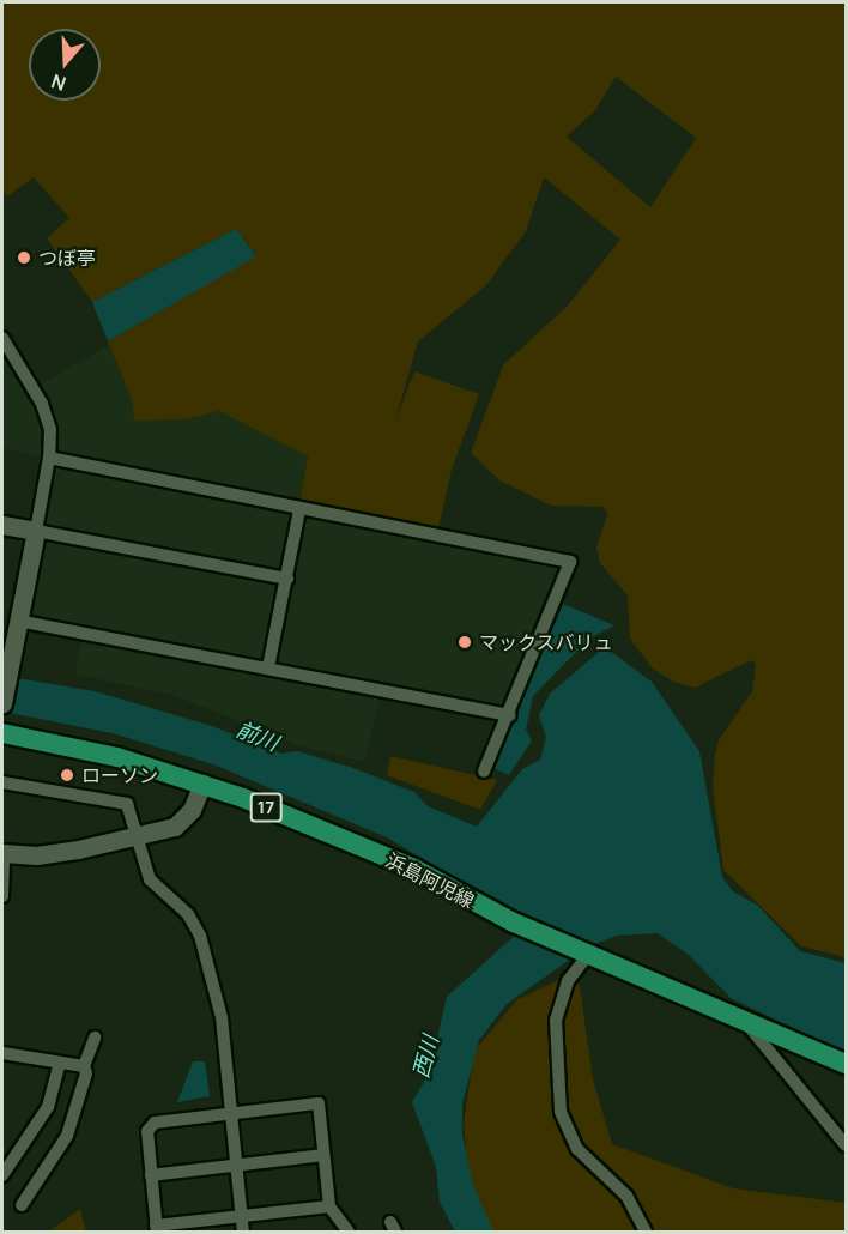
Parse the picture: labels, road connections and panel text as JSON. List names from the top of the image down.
{
  "streets": {
    "main road": ["17", "浜島阿児線"]
  },
  "water": ["前川", "西川"],
  "places": ["つぼ亭", "マックスバリュ", "ローソン"],
  "north": "bottom"
}
